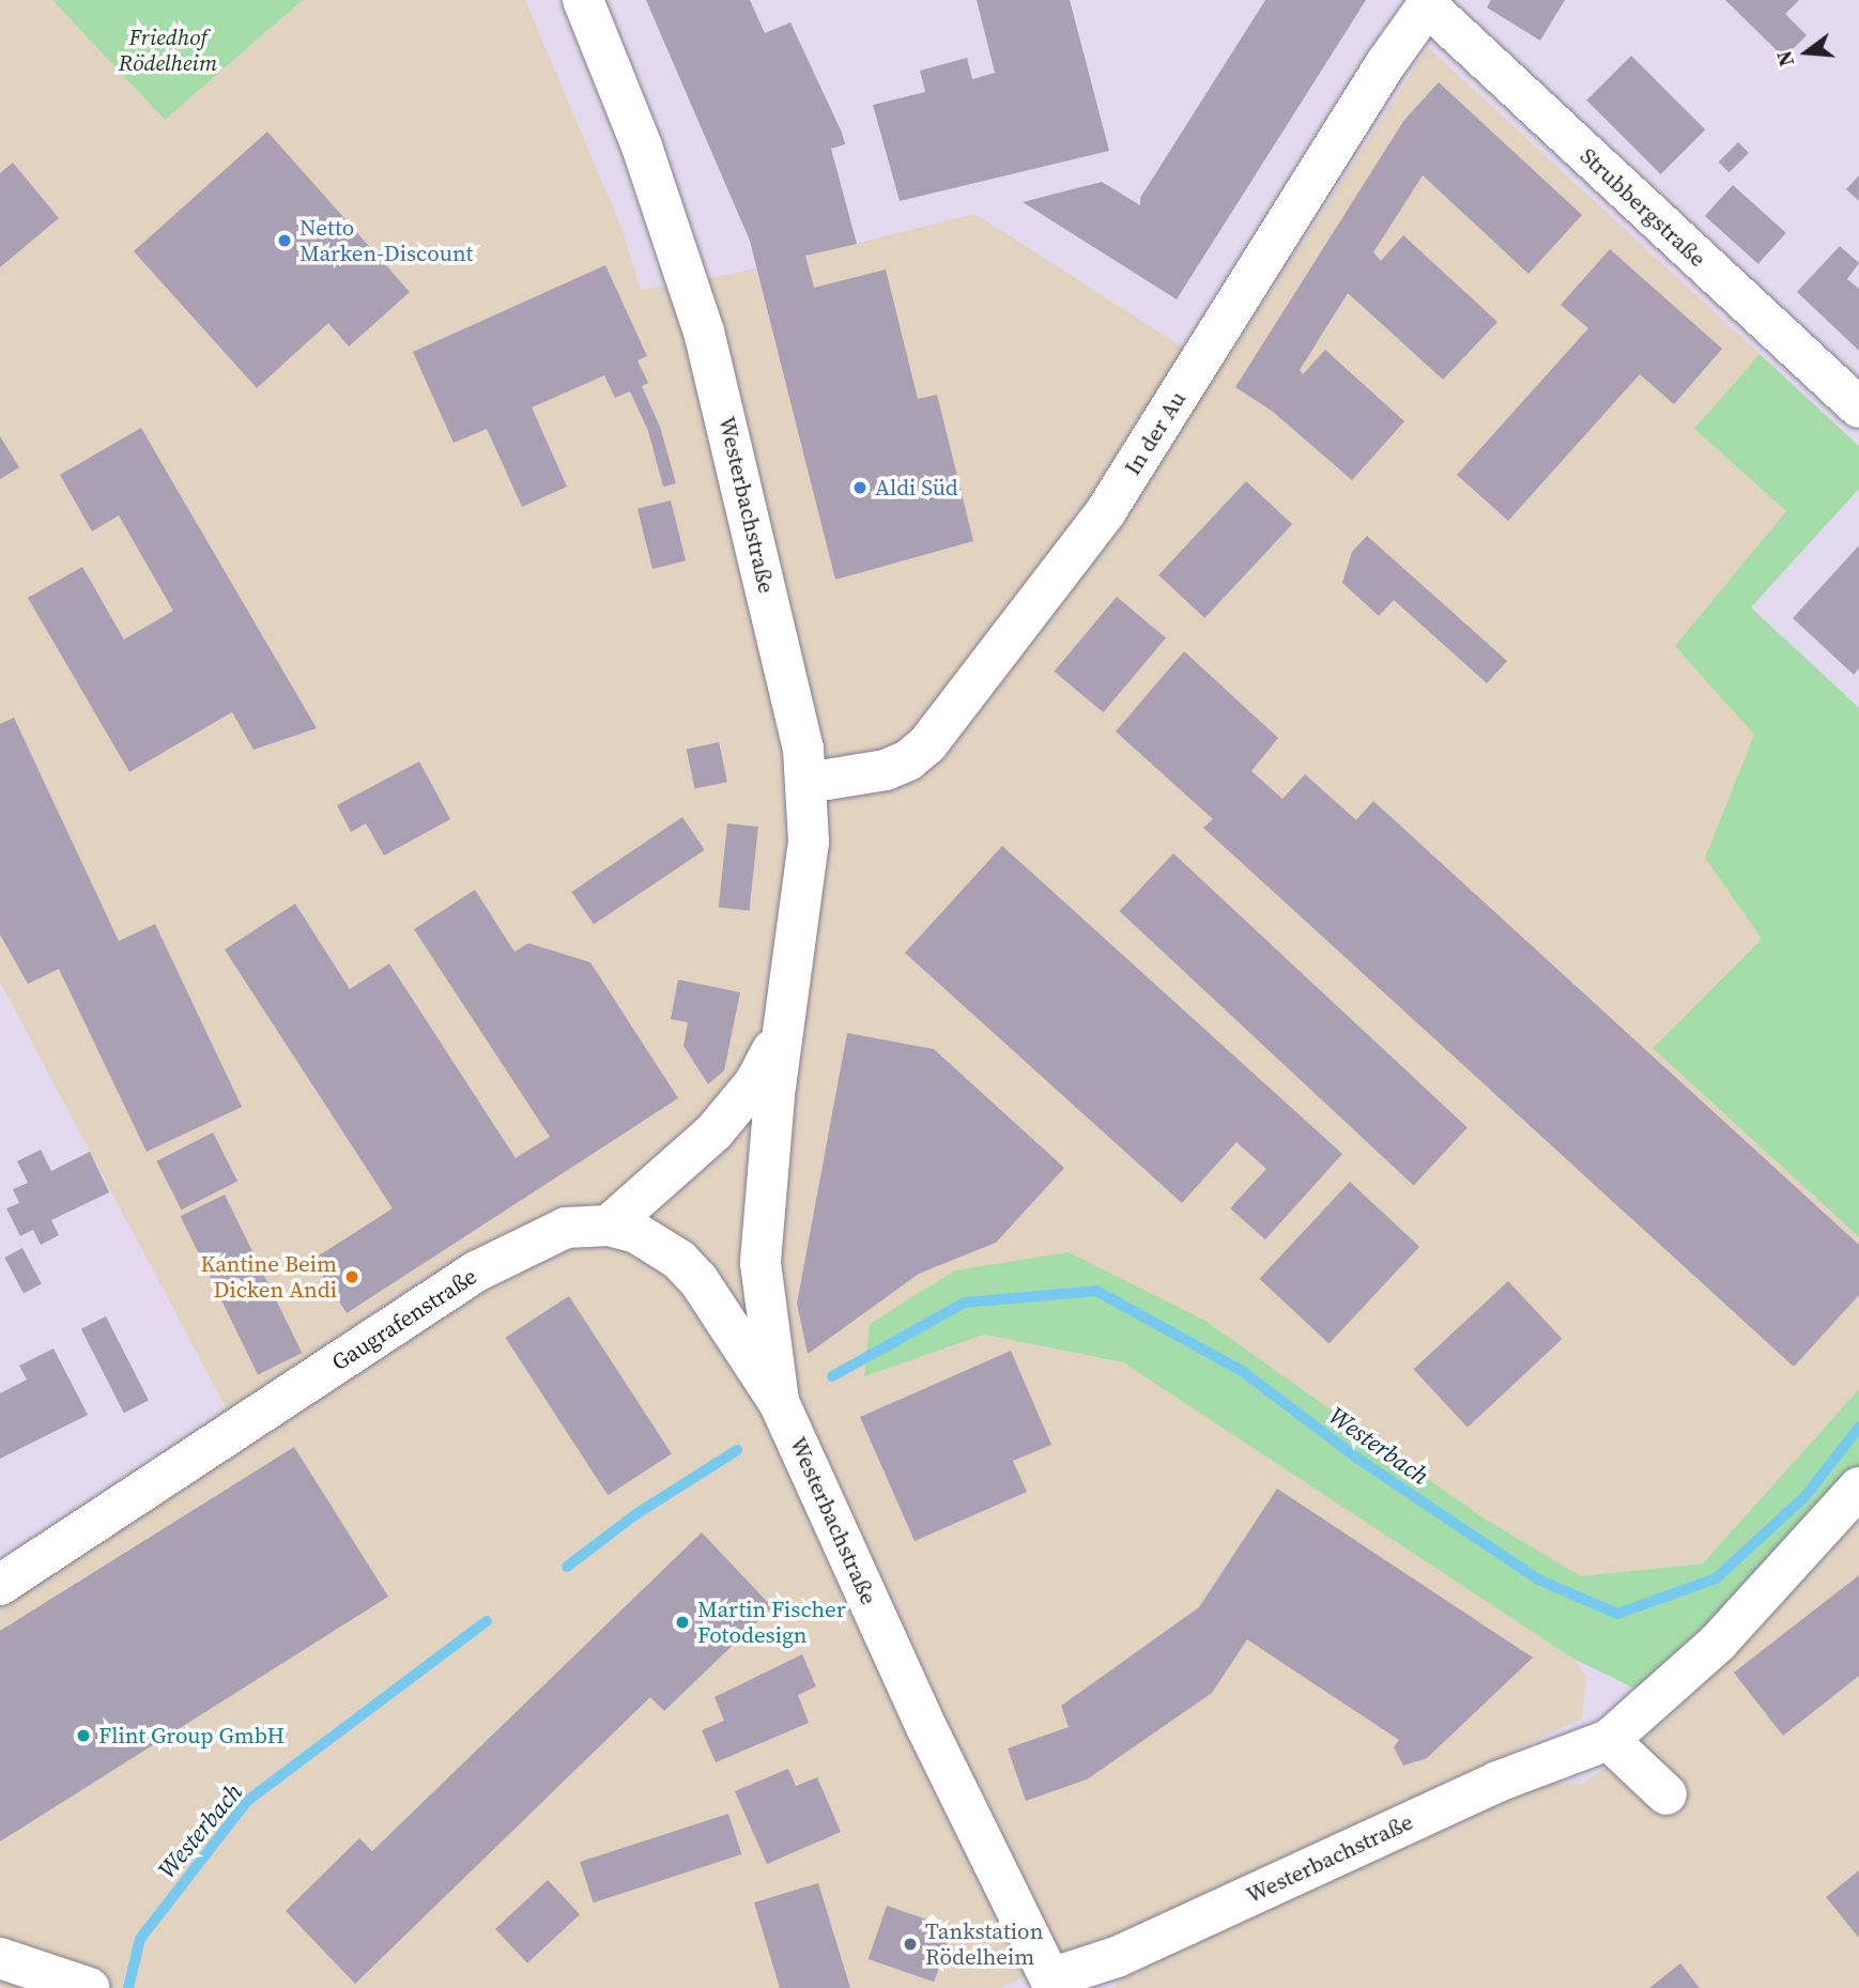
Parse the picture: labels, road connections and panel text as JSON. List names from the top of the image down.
{
  "streets": {
    "street": [
      "Strubbergstraße",
      "In der Au",
      "Westerbachstraße",
      "Gaugrafenstraße"
    ]
  },
  "crossings": [
    ["Strubbergstraße", "In der Au"],
    ["In der Au", "Westerbachstraße"],
    ["Westerbachstraße", "Gaugrafenstraße"]
  ],
  "water": ["Westerbach"],
  "parks": ["Friedhof Rödelheim"],
  "places": [
    "Netto Marken-Discount",
    "Aldi Süd",
    "Kantine Beim Dicken Andi",
    "Martin Fischer Fotodesign",
    "Flint Group GmbH",
    "Tankstation Rödelheim"
  ],
  "north": "left"
}
